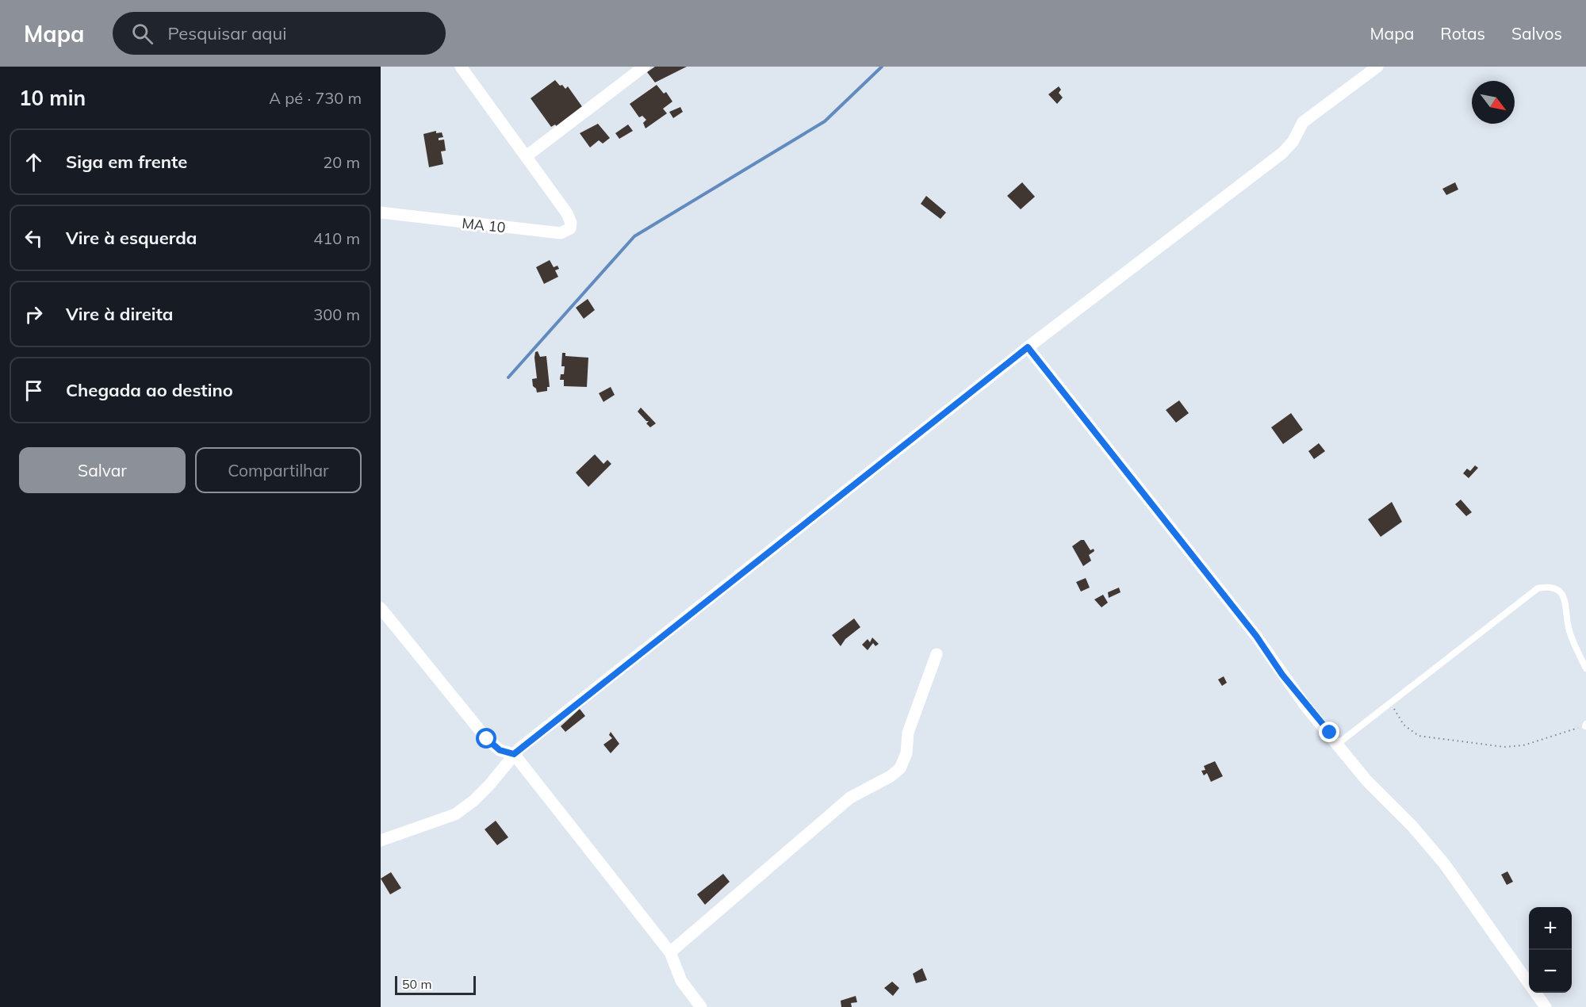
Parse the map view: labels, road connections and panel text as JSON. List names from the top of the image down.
{
  "streets": {
    "street": ["MA 10"]
  },
  "scale_bar": "50 m",
  "north": "bottom right",
  "page": {
    "header": "Mapa",
    "search": "Pesquisar aqui",
    "nav": ["Mapa", "Rotas", "Salvos"],
    "heading": ["10 min", "A pé · 730 m"],
    "list": [
      ["Siga em frente", "20 m"],
      ["Vire à esquerda", "410 m"],
      ["Vire à direita", "300 m"],
      "Chegada ao destino"
    ],
    "buttons": ["Salvar", "Compartilhar"],
    "map_buttons": ["+", "−"],
    "scale": "50 m"
  }
}
